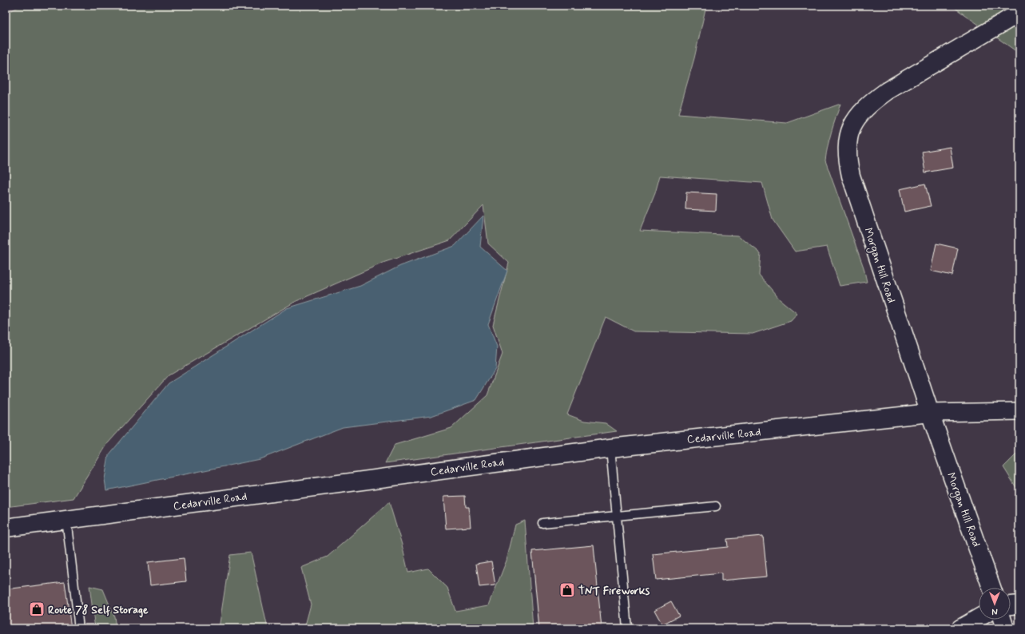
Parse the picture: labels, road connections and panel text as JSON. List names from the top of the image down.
{
  "streets": {
    "main road": ["Morgan Hill Road", "Cedarville Road"]
  },
  "crossings": [
    ["Morgan Hill Road", "Cedarville Road"]
  ],
  "places": {
    "shop": ["TNT Fireworks", "Route 78 Self Storage"]
  },
  "north": "bottom"
}
